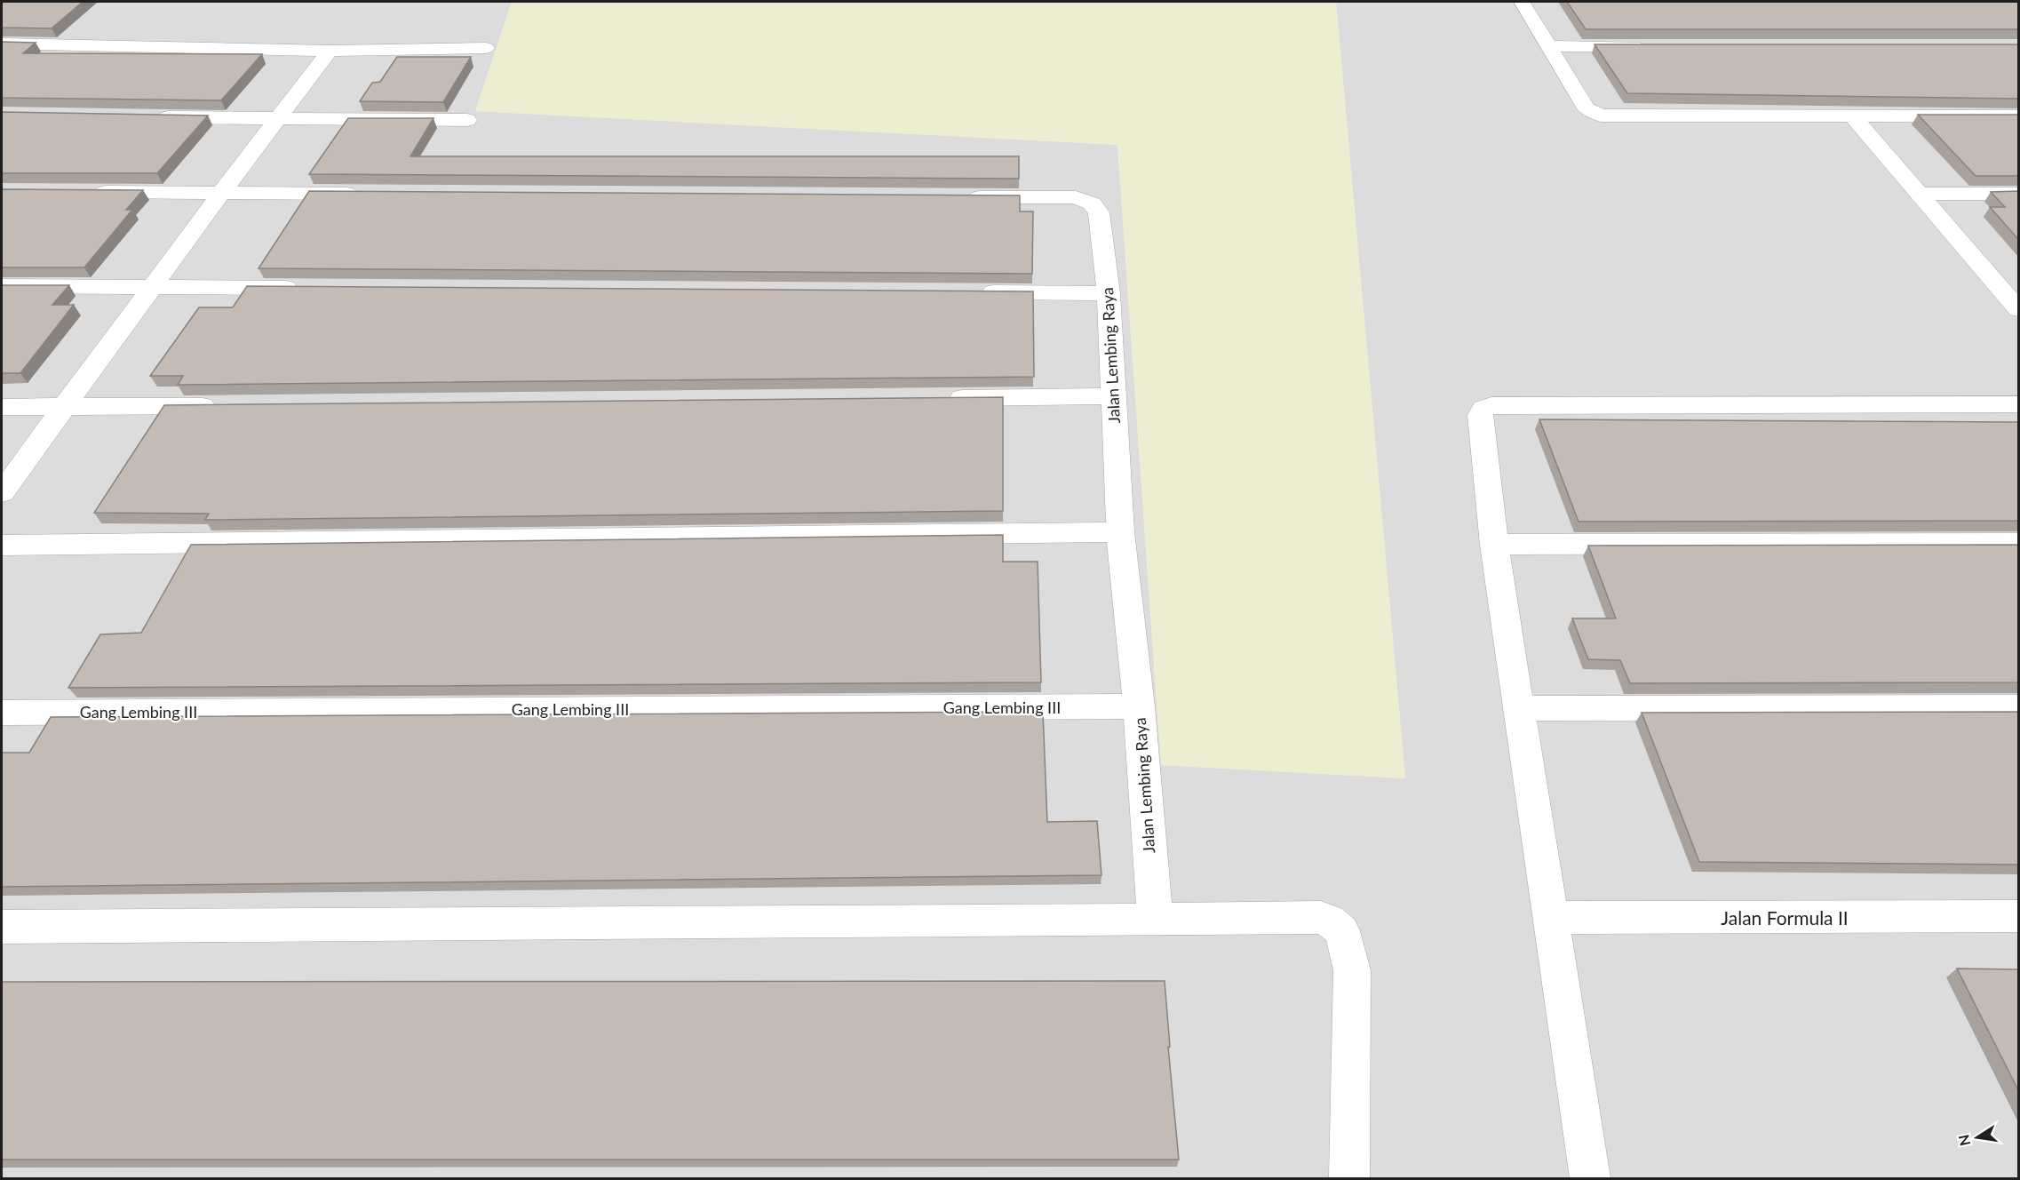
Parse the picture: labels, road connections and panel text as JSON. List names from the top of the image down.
{
  "streets": {
    "street": ["Jalan Lembing Raya", "Gang Lembing III", "Jalan Formula II"]
  },
  "crossings": [
    ["Jalan Lembing Raya", "Gang Lembing III"]
  ],
  "north": "left"
}
